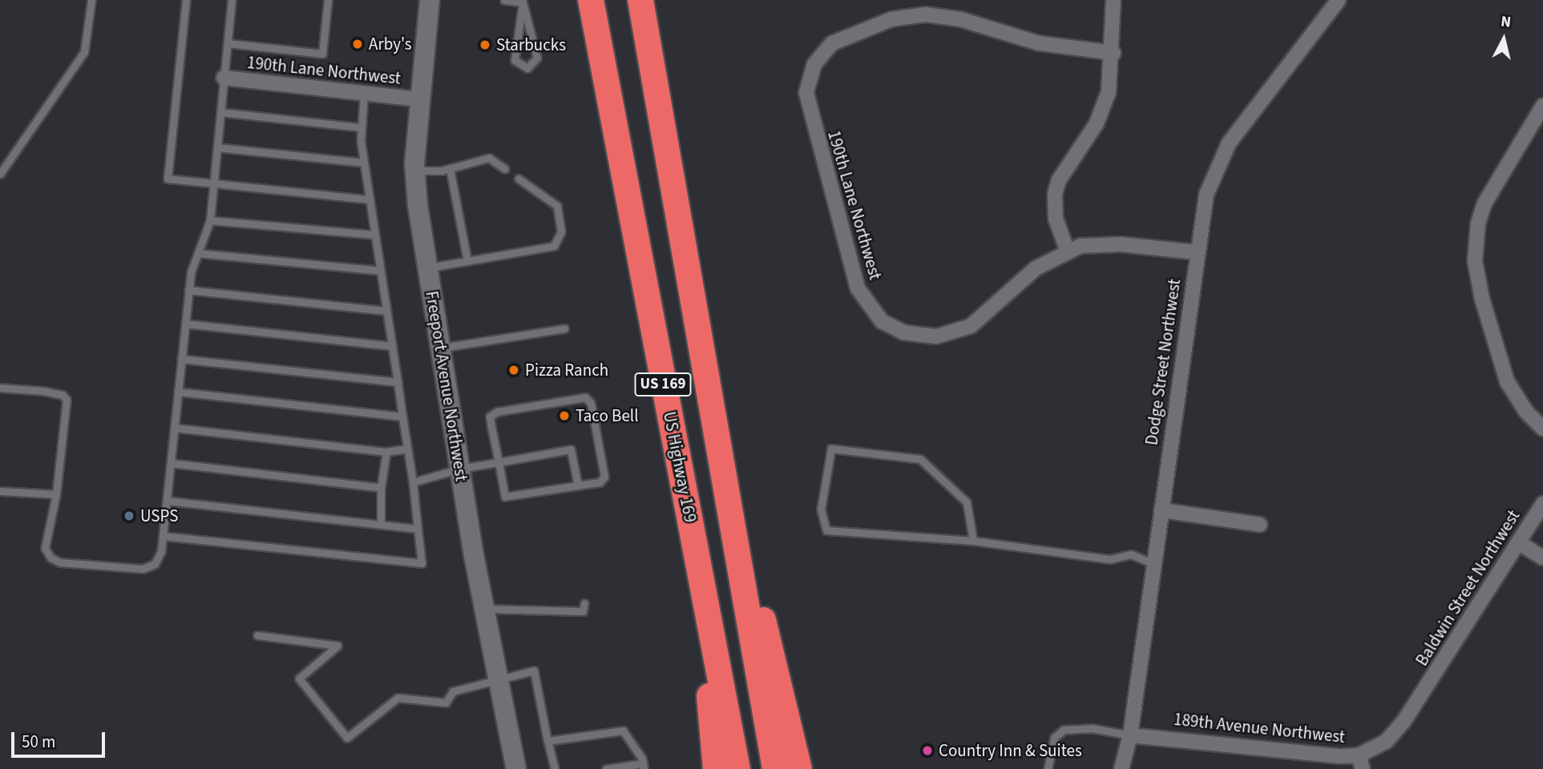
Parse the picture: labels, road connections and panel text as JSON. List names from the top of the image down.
{
  "streets": {
    "highway": ["US 169", "US Highway 169"],
    "street": [
      "190th Lane Northwest",
      "Dodge Street Northwest",
      "Freeport Avenue Northwest",
      "Baldwin Street Northwest",
      "189th Avenue Northwest"
    ]
  },
  "crossings": [
    ["190th Lane Northwest", "Dodge Street Northwest"],
    ["190th Lane Northwest", "Freeport Avenue Northwest"],
    ["Dodge Street Northwest", "189th Avenue Northwest"],
    ["Baldwin Street Northwest", "189th Avenue Northwest"]
  ],
  "places": [
    "Arby's",
    "Starbucks",
    "Pizza Ranch",
    "Taco Bell",
    "USPS",
    "Country Inn & Suites"
  ],
  "scale_bar": "50 m",
  "north": "top"
}
